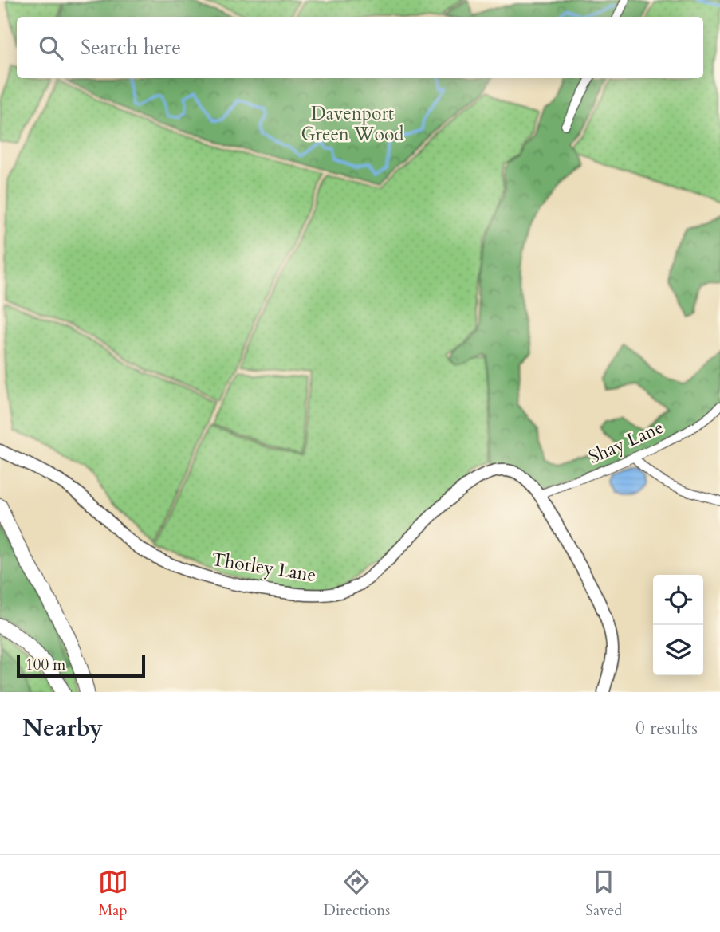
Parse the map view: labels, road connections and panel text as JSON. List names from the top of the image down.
{
  "streets": {
    "street": ["Shay Lane", "Thorley Lane"]
  },
  "crossings": [
    ["Shay Lane", "Thorley Lane"]
  ],
  "parks": ["Davenport Green Wood"],
  "scale_bar": "100 m",
  "page": {
    "search": "Search here",
    "scale": "100 m",
    "heading": ["Nearby", "0 results"],
    "nav": ["Map", "Directions", "Saved"]
  }
}
